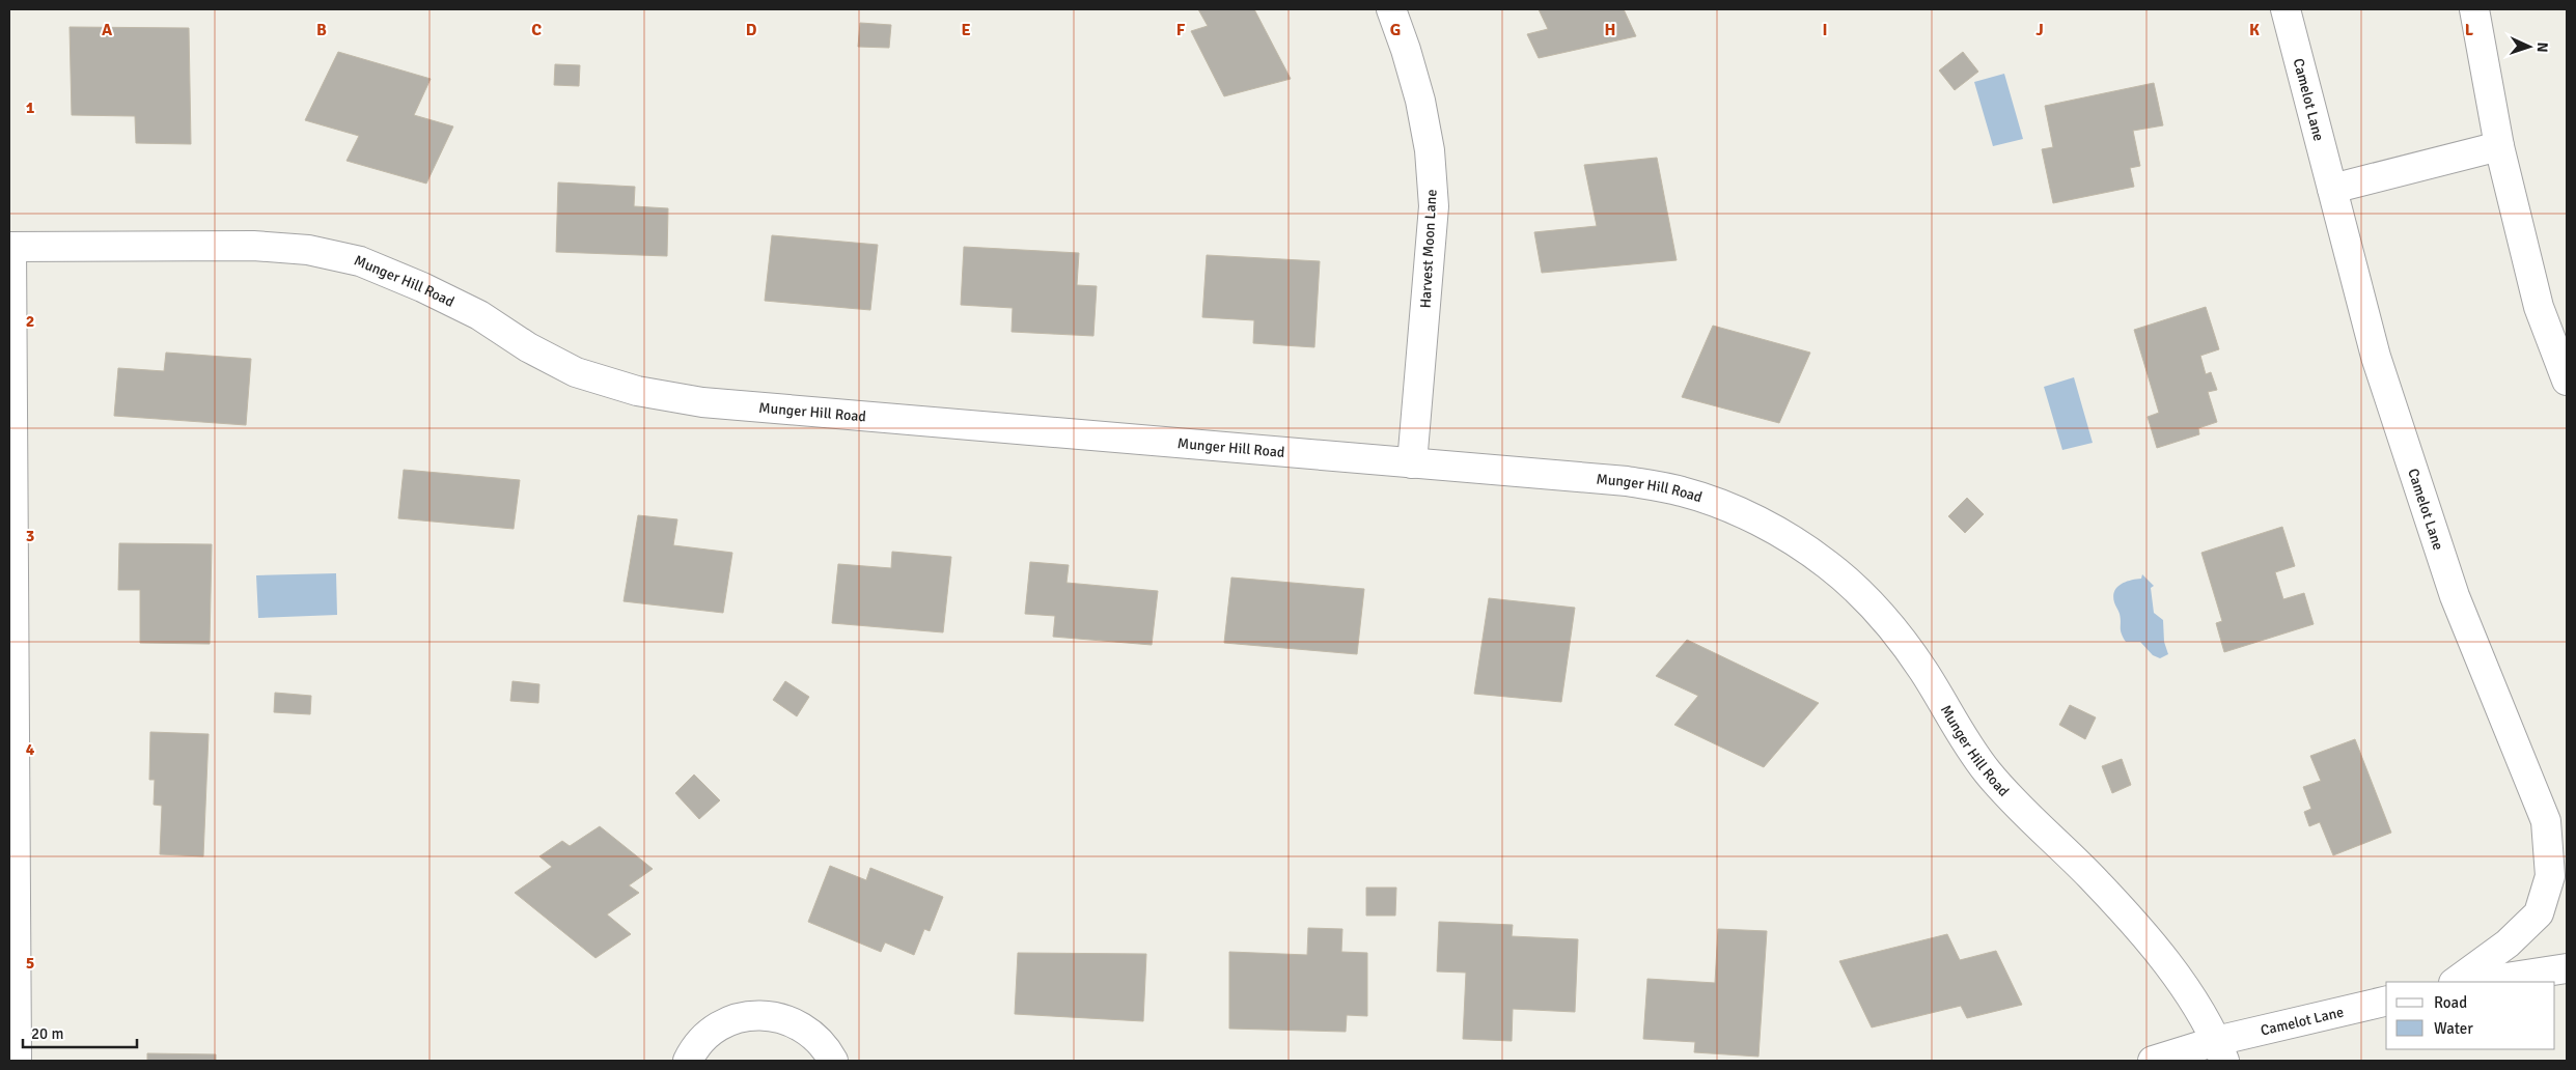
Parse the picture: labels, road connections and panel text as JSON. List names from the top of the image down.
{
  "streets": {
    "street": ["Camelot Lane", "Harvest Moon Lane", "Munger Hill Road"]
  },
  "crossings": [
    ["Camelot Lane", "Munger Hill Road"],
    ["Harvest Moon Lane", "Munger Hill Road"]
  ],
  "legend": ["Road", "Water"],
  "scale_bar": "20 m",
  "north": "right",
  "grid": {
    "columns": [
      "A",
      "B",
      "C",
      "D",
      "E",
      "F",
      "G",
      "H",
      "I",
      "J",
      "K",
      "L"
    ],
    "rows": [
      "1",
      "2",
      "3",
      "4",
      "5"
    ]
  }
}
